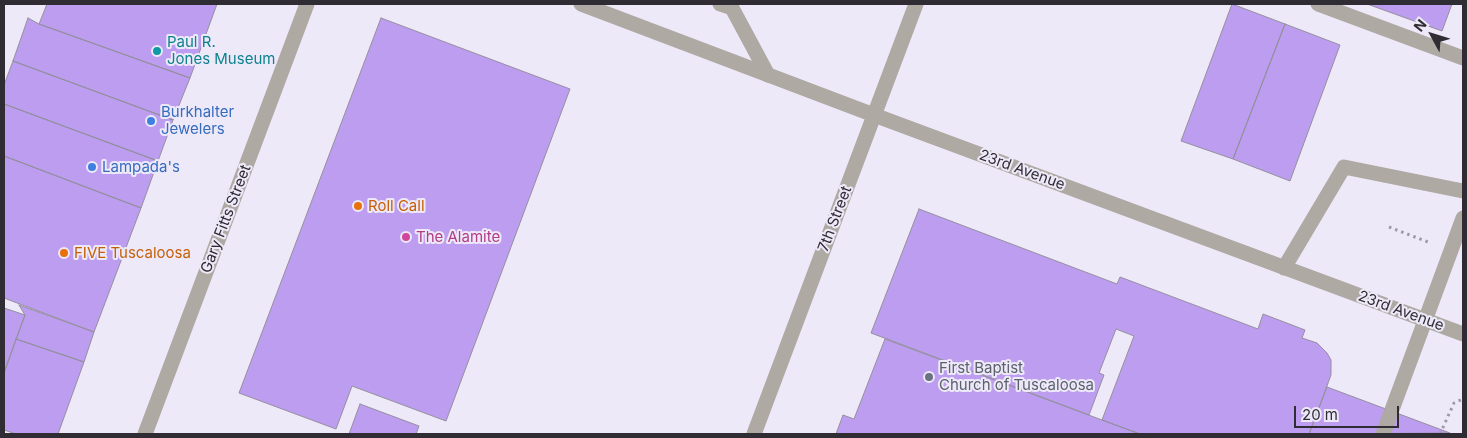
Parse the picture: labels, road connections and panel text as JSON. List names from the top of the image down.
{
  "streets": {
    "street": ["23rd Avenue", "Gary Fitts Street", "7th Street"]
  },
  "crossings": [
    ["23rd Avenue", "7th Street"]
  ],
  "places": [
    "Paul R. Jones Museum",
    "Burkhalter Jewelers",
    "Lampada's",
    "Roll Call",
    "The Alamite",
    "FIVE Tuscaloosa",
    "First Baptist Church of Tuscaloosa"
  ],
  "scale_bar": "20 m",
  "north": "top left"
}
